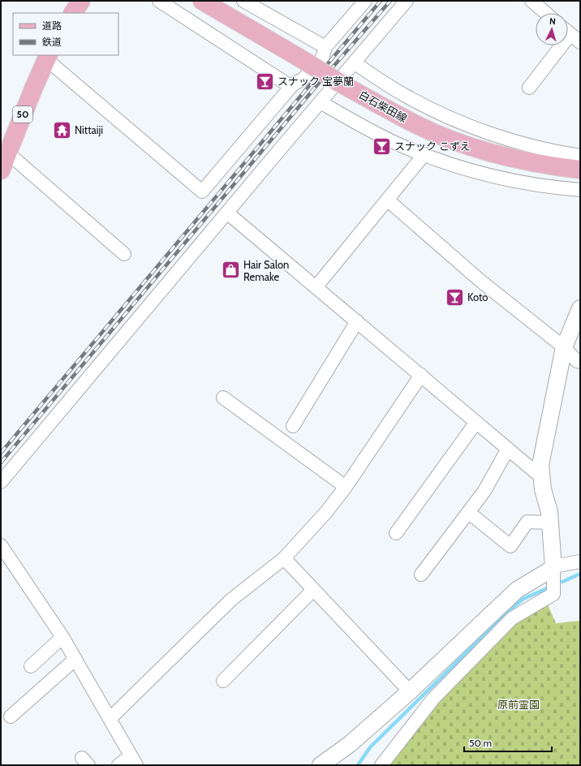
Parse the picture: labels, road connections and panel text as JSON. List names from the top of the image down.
{
  "streets": {
    "main road": ["白石柴田線", "50"]
  },
  "parks": ["原前霊園"],
  "places": {
    "bar": ["スナック 宝夢蘭", "スナック こずえ", "Koto"],
    "temple": ["Nittaiji"],
    "shop": ["Hair Salon Remake"]
  },
  "legend": ["道路", "鉄道"],
  "scale_bar": "50 m",
  "north": "top"
}
